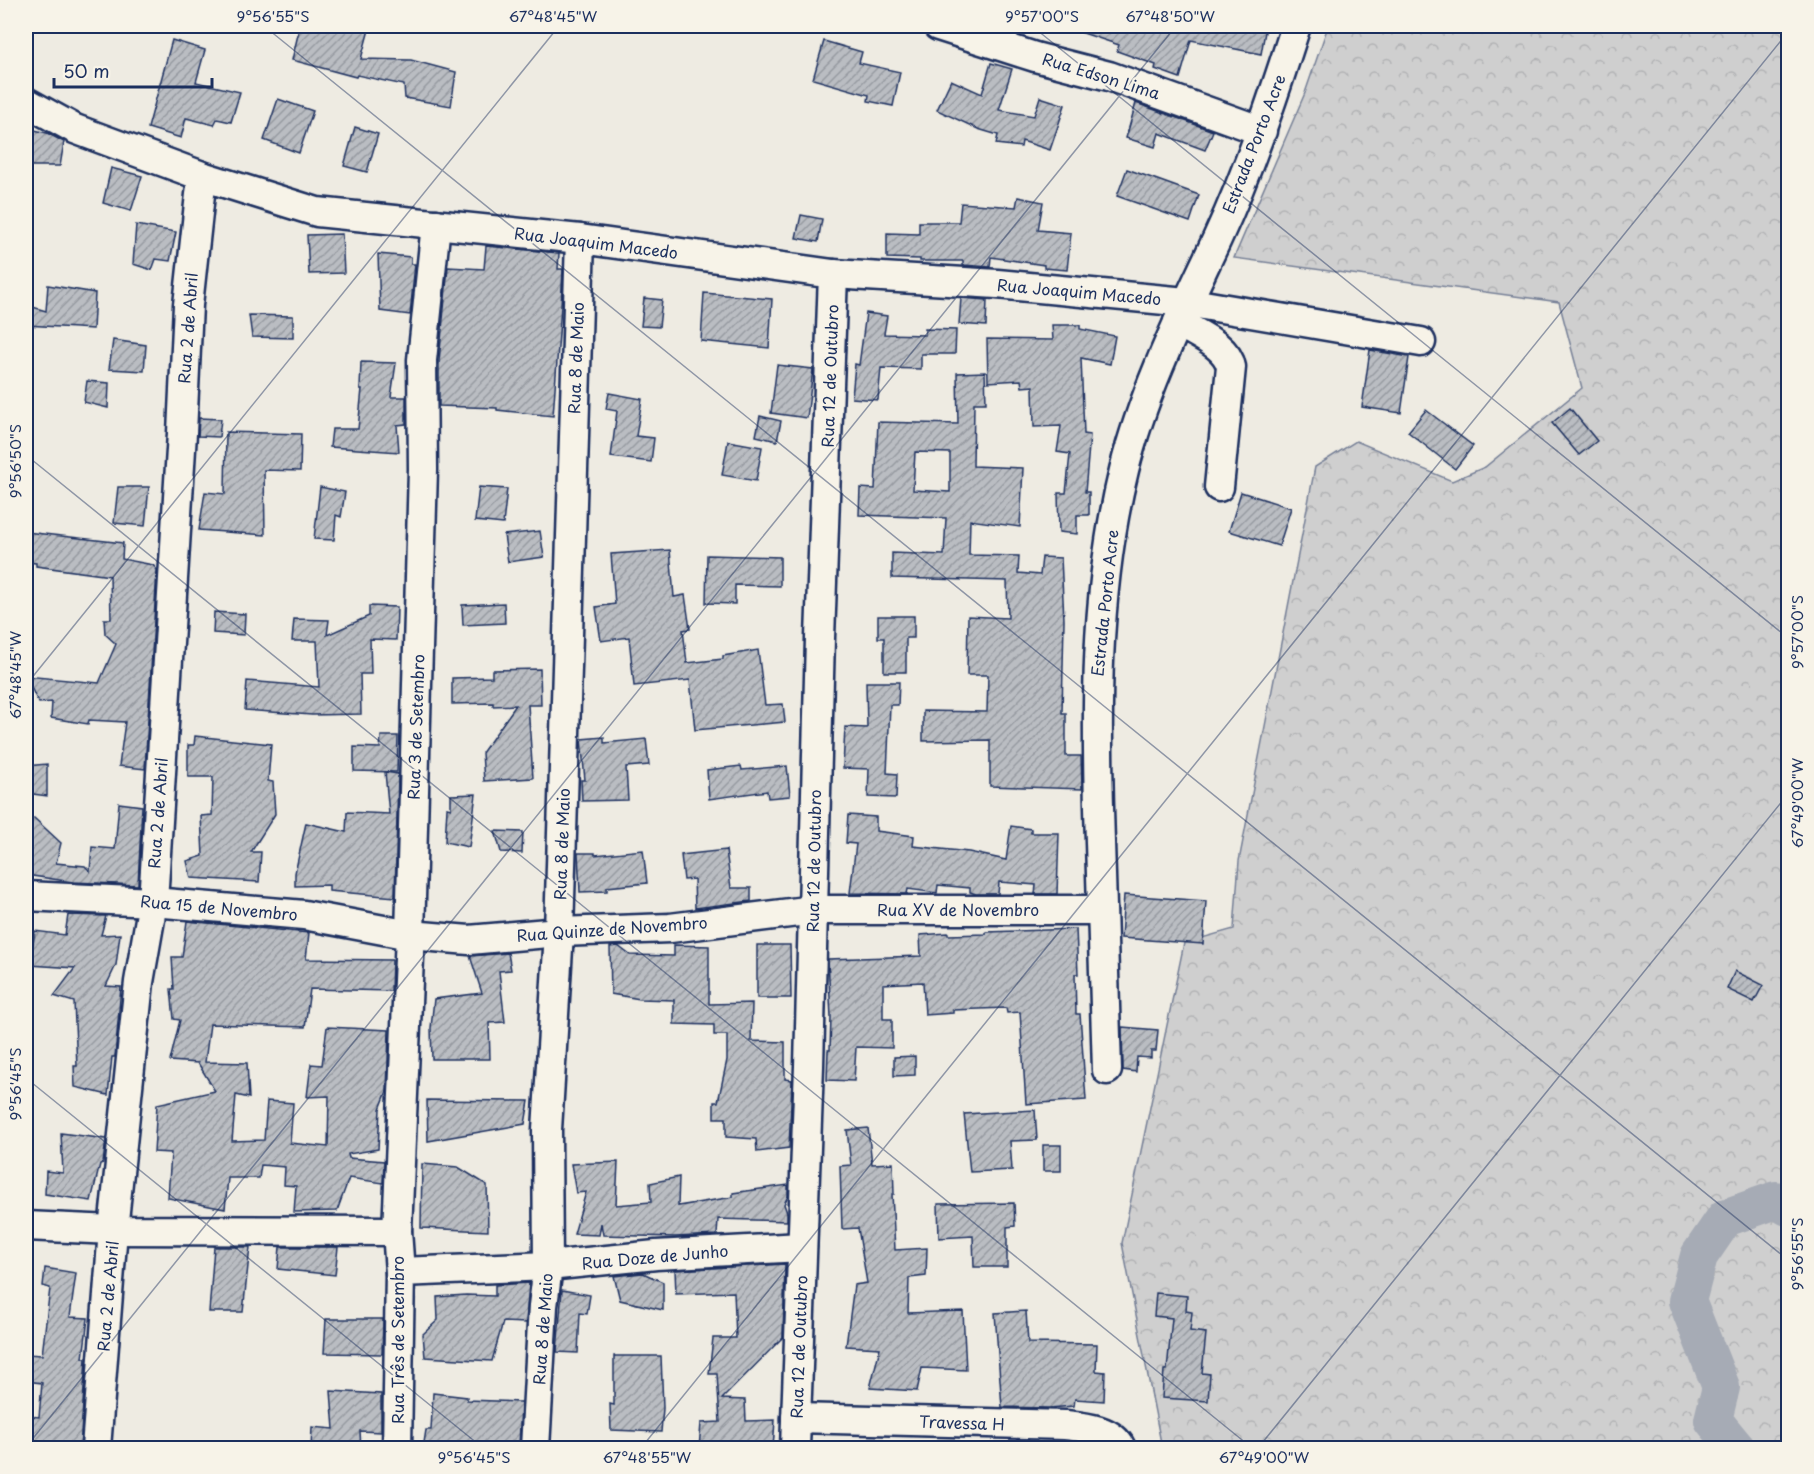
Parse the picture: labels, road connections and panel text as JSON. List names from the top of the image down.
{
  "streets": {
    "street": [
      "Rua Edson Lima",
      "Estrada Porto Acre",
      "Rua Joaquim Macedo",
      "Rua 2 de Abril",
      "Rua 8 de Maio",
      "Rua 12 de Outubro",
      "Rua 3 de Setembro",
      "Rua 15 de Novembro",
      "Rua XV de Novembro",
      "Rua Quinze de Novembro",
      "Rua Doze de Junho",
      "Rua Três de Setembro",
      "Travessa H"
    ]
  },
  "crossings": [
    ["Rua Edson Lima", "Estrada Porto Acre"],
    ["Estrada Porto Acre", "Rua Joaquim Macedo"],
    ["Estrada Porto Acre", "Rua XV de Novembro"],
    ["Rua Joaquim Macedo", "Rua 2 de Abril"],
    ["Rua Joaquim Macedo", "Rua 8 de Maio"],
    ["Rua Joaquim Macedo", "Rua 12 de Outubro"],
    ["Rua Joaquim Macedo", "Rua 3 de Setembro"],
    ["Rua 2 de Abril", "Rua 15 de Novembro"],
    ["Rua 8 de Maio", "Rua Quinze de Novembro"],
    ["Rua 8 de Maio", "Rua Doze de Junho"],
    ["Rua 12 de Outubro", "Rua XV de Novembro"],
    ["Rua 12 de Outubro", "Rua Quinze de Novembro"],
    ["Rua 12 de Outubro", "Rua Doze de Junho"],
    ["Rua 12 de Outubro", "Travessa H"],
    ["Rua 3 de Setembro", "Rua 15 de Novembro"],
    ["Rua 3 de Setembro", "Rua Quinze de Novembro"],
    ["Rua 3 de Setembro", "Rua Três de Setembro"],
    ["Rua 15 de Novembro", "Rua Quinze de Novembro"],
    ["Rua XV de Novembro", "Rua Quinze de Novembro"],
    ["Rua Doze de Junho", "Rua Três de Setembro"]
  ],
  "scale_bar": "50 m",
  "coordinates": [
    "9°56'55\"S",
    "67°48'45\"W",
    "9°57'00\"S",
    "67°48'50\"W",
    "9°56'50\"S",
    "67°49'00\"W",
    "9°56'45\"S",
    "67°48'55\"W"
  ]
}
